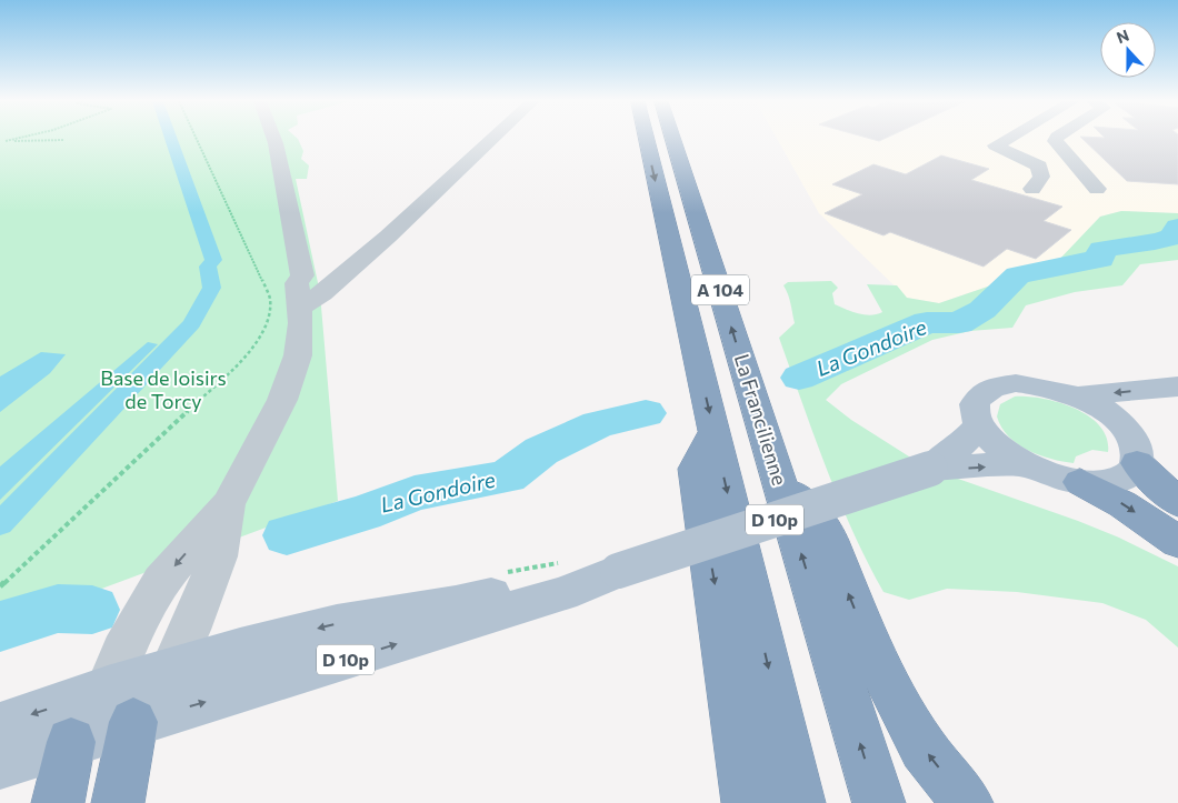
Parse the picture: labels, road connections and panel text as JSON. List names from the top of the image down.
{
  "streets": {
    "highway": ["A 104", "La Francilienne"],
    "main road": ["D 10p"]
  },
  "water": ["La Gondoire"],
  "parks": ["Base de loisirs de Torcy"],
  "north": "top"
}
